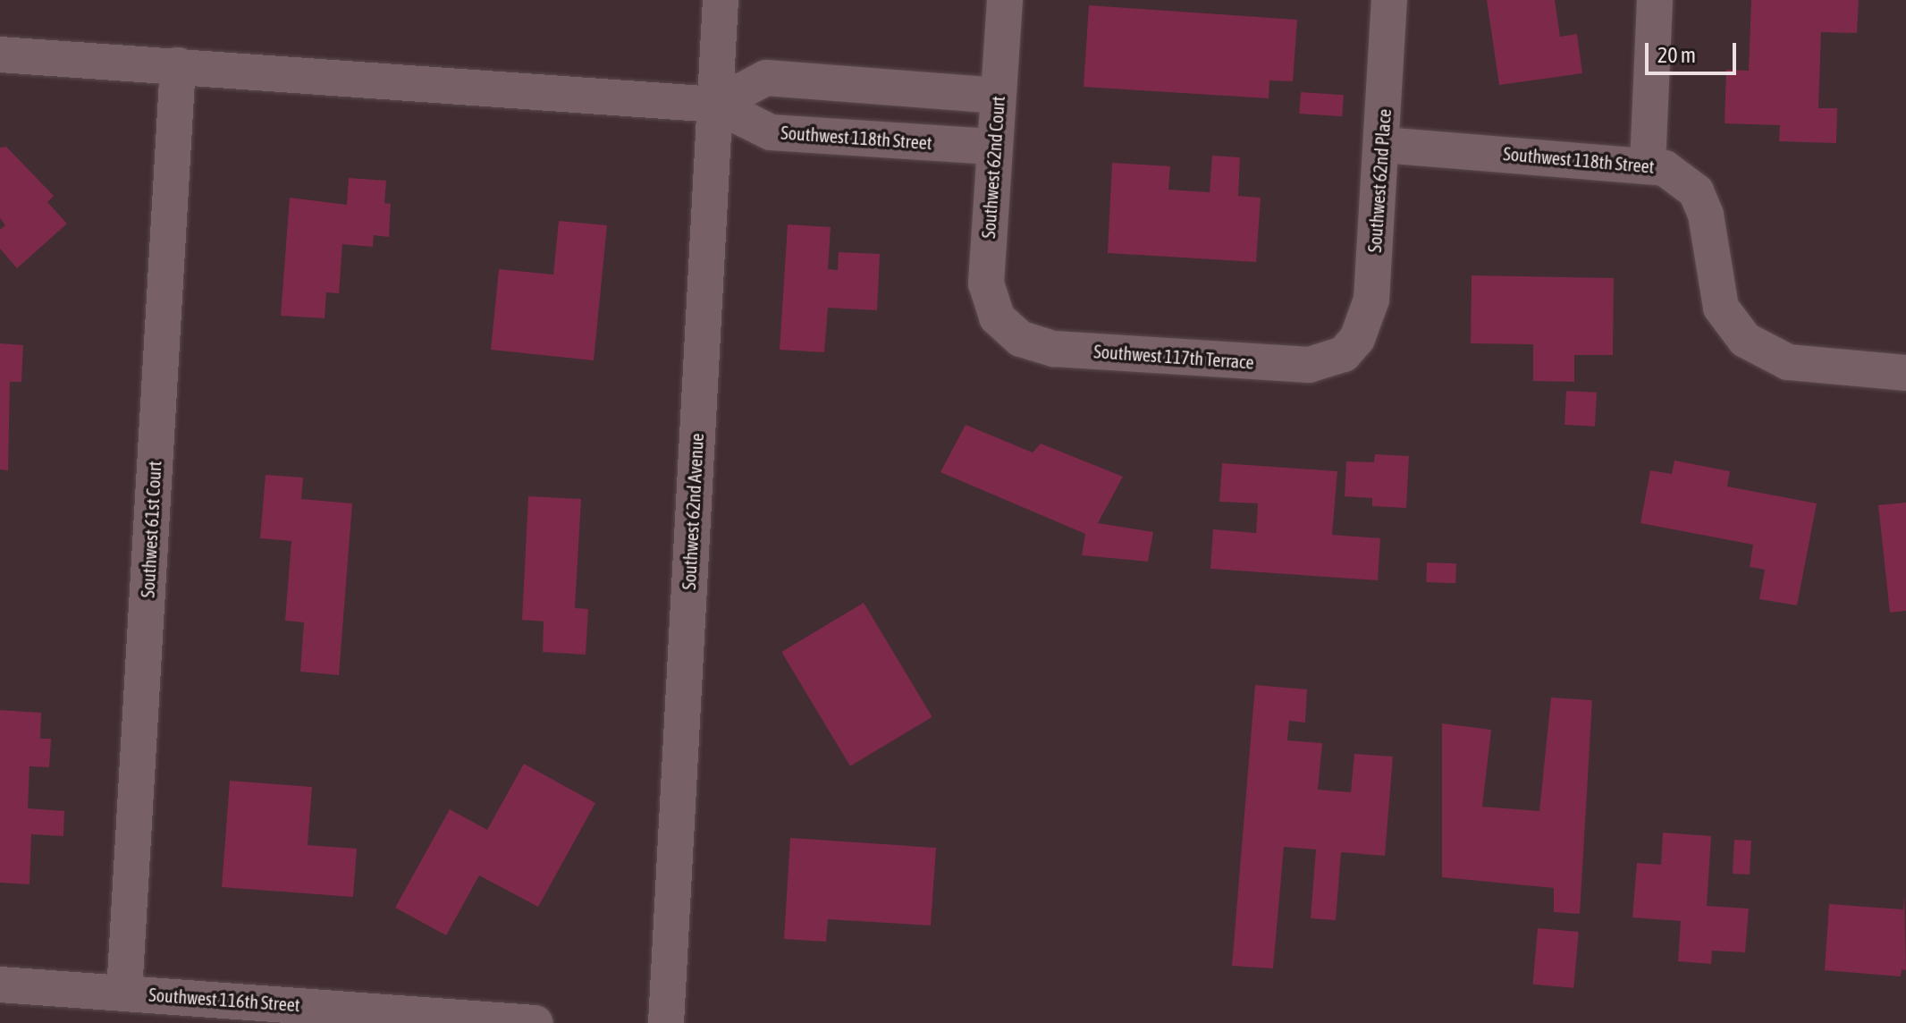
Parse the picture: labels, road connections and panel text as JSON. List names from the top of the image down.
{
  "streets": {
    "street": [
      "Southwest 118th Street",
      "Southwest 62nd Court",
      "Southwest 62nd Place",
      "Southwest 117th Terrace",
      "Southwest 62nd Avenue",
      "Southwest 61st Court",
      "Southwest 116th Street"
    ]
  },
  "crossings": [
    ["Southwest 118th Street", "Southwest 62nd Court"],
    ["Southwest 118th Street", "Southwest 62nd Place"],
    ["Southwest 118th Street", "Southwest 62nd Avenue"],
    ["Southwest 62nd Court", "Southwest 117th Terrace"],
    ["Southwest 62nd Place", "Southwest 117th Terrace"],
    ["Southwest 61st Court", "Southwest 116th Street"]
  ],
  "scale_bar": "20 m"
}
